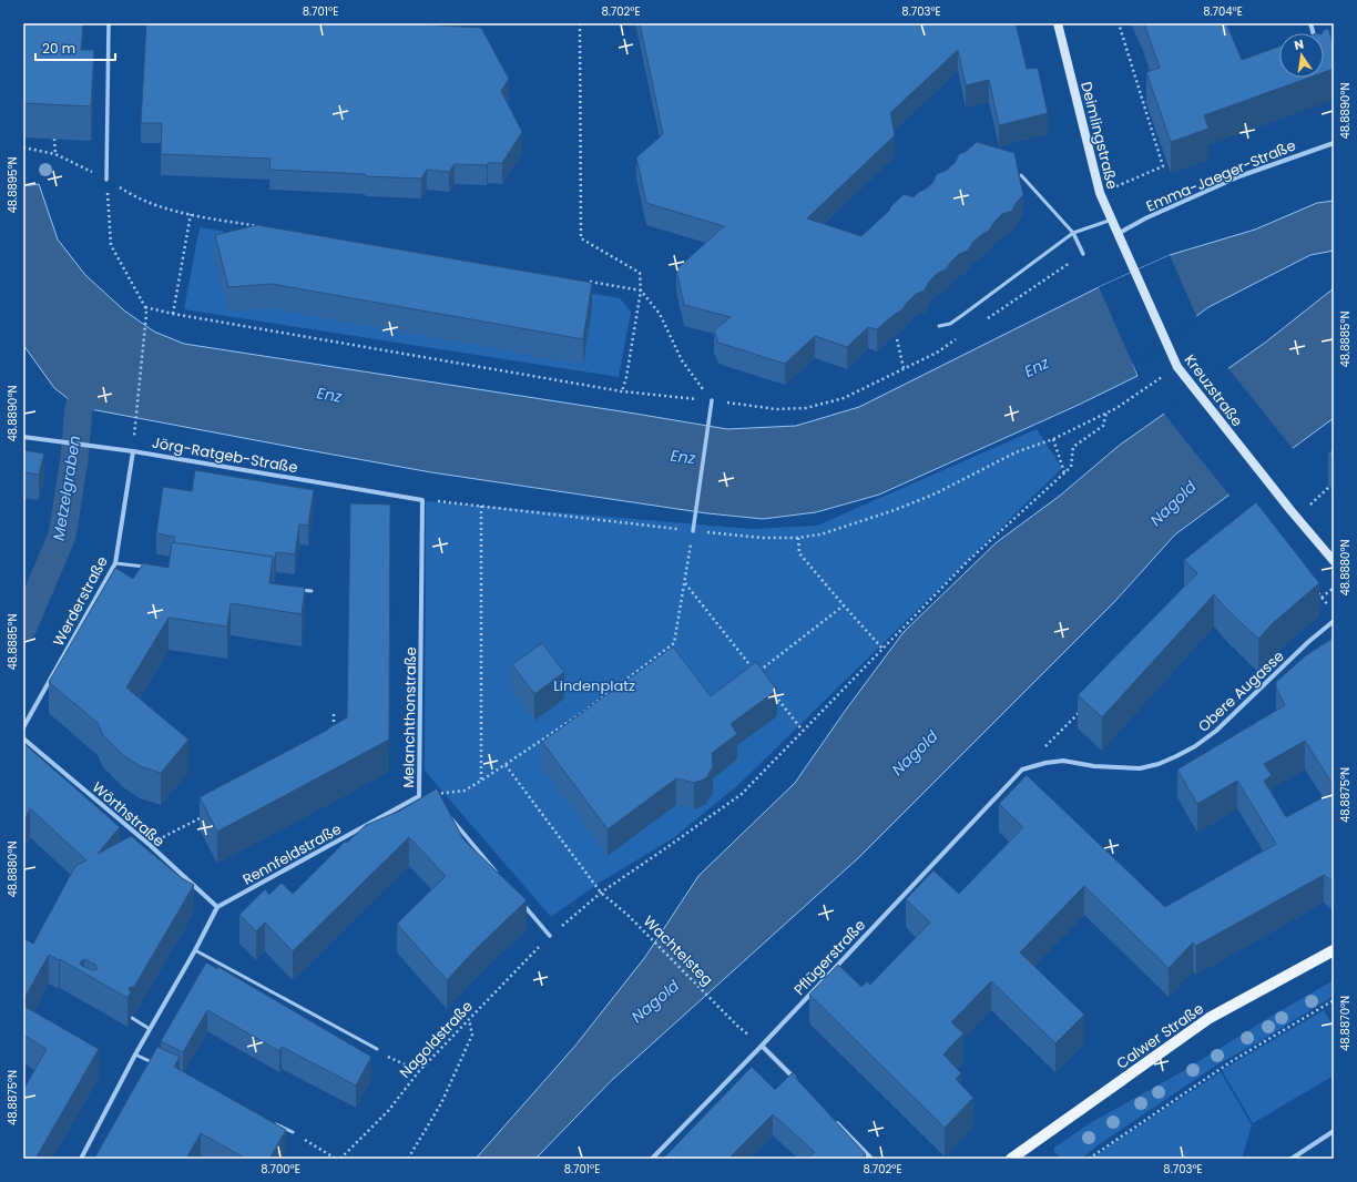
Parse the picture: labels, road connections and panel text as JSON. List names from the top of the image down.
{
  "streets": {
    "main road": ["Deimlingstraße", "Kreuzstraße", "Calwer Straße"],
    "street": [
      "Emma-Jaeger-Straße",
      "Jörg-Ratgeb-Straße",
      "Werderstraße",
      "Obere Augasse",
      "Melanchthonstraße",
      "Wörthstraße",
      "Rennfeldstraße",
      "Pflügerstraße"
    ],
    "path": ["Wachtelsteg", "Nagoldstraße"]
  },
  "crossings": [
    ["Deimlingstraße", "Emma-Jaeger-Straße"],
    ["Deimlingstraße", "Kreuzstraße"],
    ["Jörg-Ratgeb-Straße", "Werderstraße"],
    ["Jörg-Ratgeb-Straße", "Melanchthonstraße"],
    ["Obere Augasse", "Pflügerstraße"],
    ["Melanchthonstraße", "Rennfeldstraße"],
    ["Wörthstraße", "Rennfeldstraße"],
    ["Wachtelsteg", "Nagoldstraße"]
  ],
  "water": ["Enz", "Metzelgraben", "Nagold"],
  "parks": ["Lindenplatz"],
  "scale_bar": "20 m",
  "north": "top",
  "coordinates": [
    "8.701°E",
    "8.702°E",
    "8.703°E",
    "8.704°E",
    "48.8890°N",
    "48.8895°N",
    "48.8885°N",
    "48.8880°N",
    "48.8875°N",
    "48.8870°N",
    "8.700°E"
  ]
}
